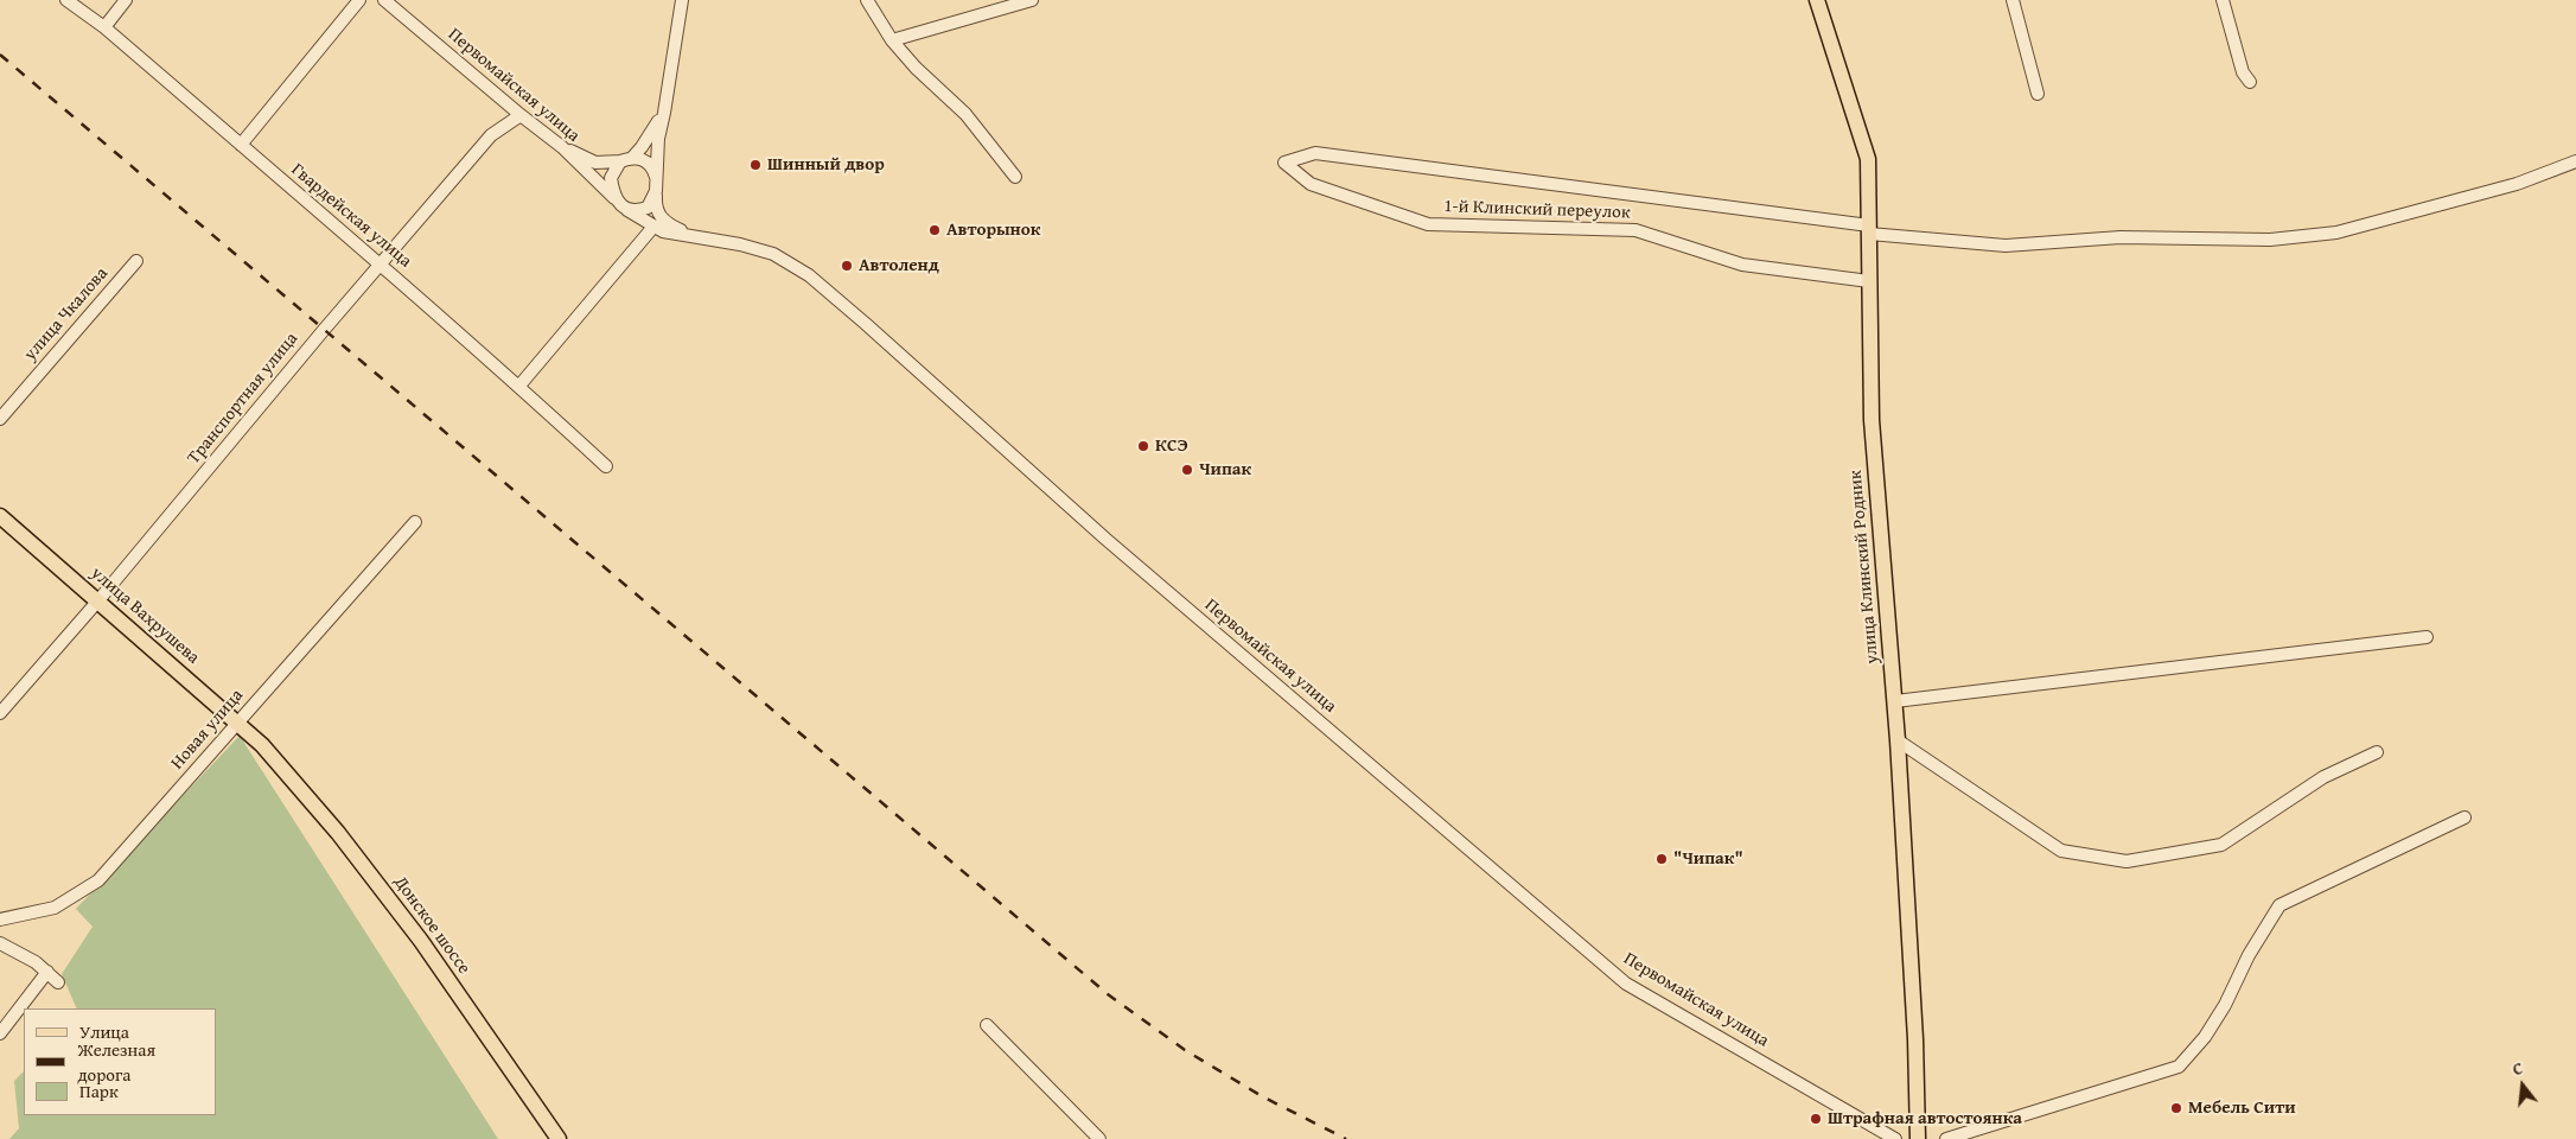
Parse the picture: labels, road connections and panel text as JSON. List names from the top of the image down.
{
  "streets": {
    "main road": ["улица Клинский Родник", "улица Вахрушева", "Донское шоссе"],
    "street": [
      "Первомайская улица",
      "1-й Клинский переулок",
      "Гвардейская улица",
      "улица Чкалова",
      "Транспортная улица",
      "Новая улица"
    ]
  },
  "crossings": [
    ["Первомайская улица", "Транспортная улица"],
    ["1-й Клинский переулок", "улица Клинский Родник"],
    ["Гвардейская улица", "Транспортная улица"],
    ["Транспортная улица", "улица Вахрушева"],
    ["улица Вахрушева", "Новая улица"],
    ["улица Вахрушева", "Донское шоссе"]
  ],
  "places": [
    "Шинный двор",
    "Авторынок",
    "Автоленд",
    "КСЭ",
    "Чипак",
    "\"Чипак\"",
    "Мебель Сити",
    "Штрафная автостоянка"
  ],
  "legend": ["Улица", "Железная дорога", "Парк"],
  "north": "top"
}
